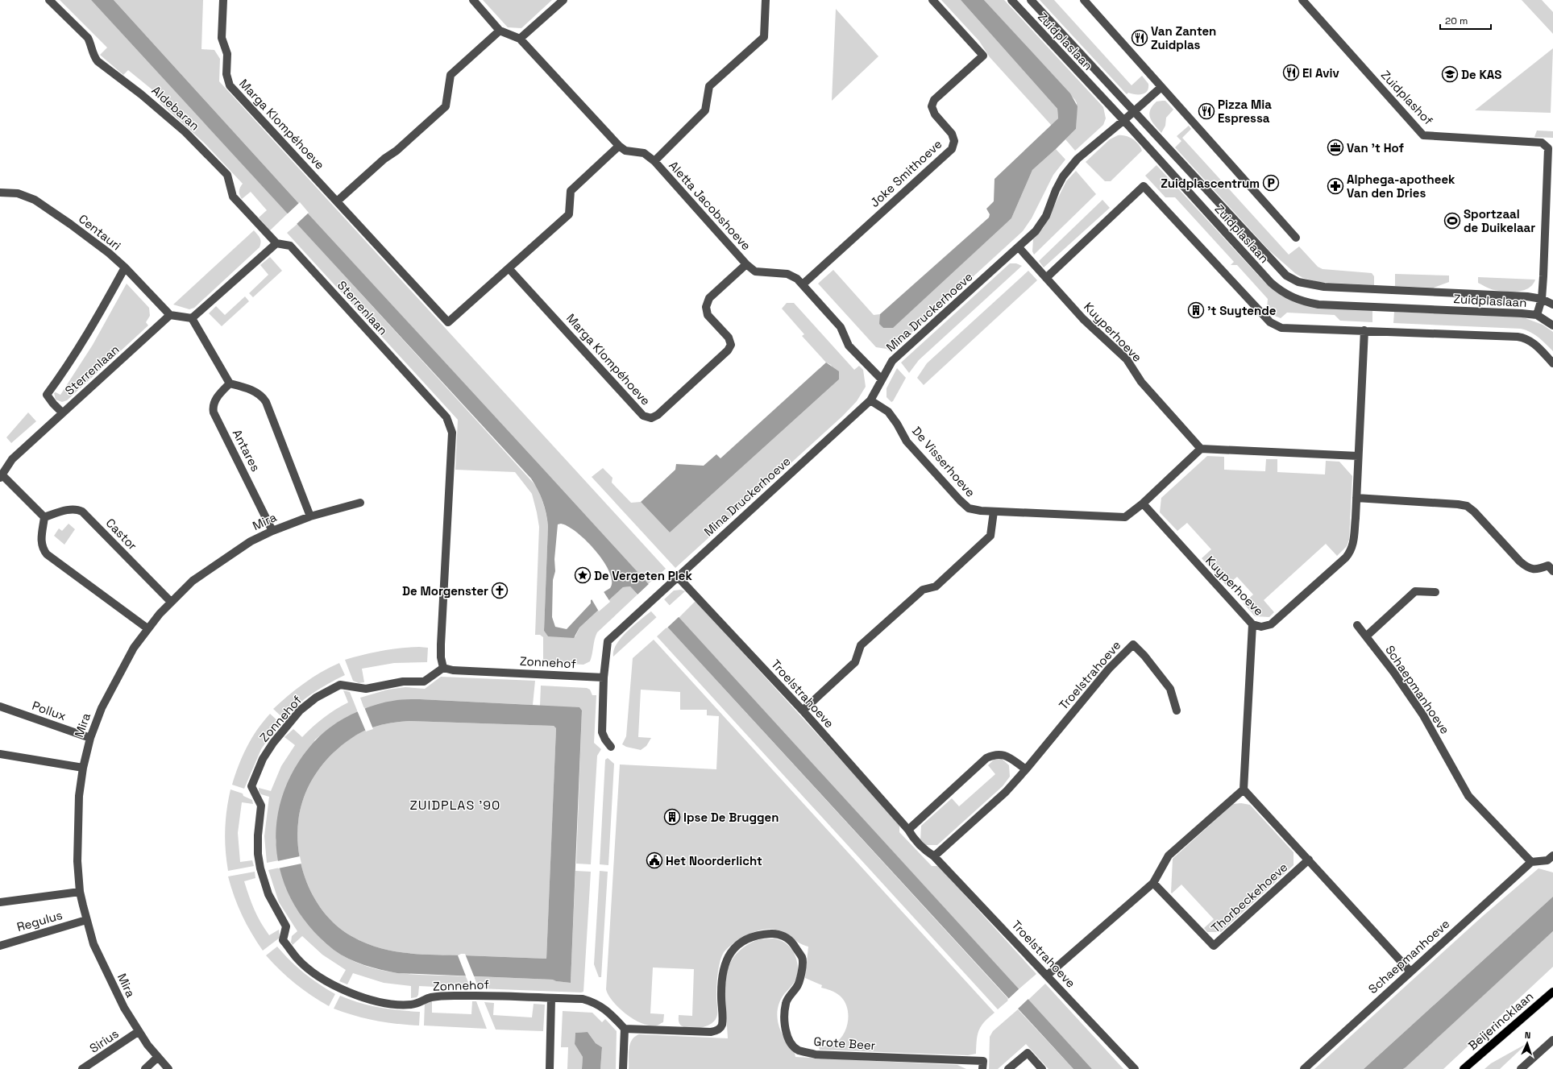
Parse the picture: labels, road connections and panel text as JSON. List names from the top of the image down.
{
  "streets": {
    "main road": ["Beijerincklaan"],
    "street": [
      "Zuidplaslaan",
      "Zuidplashof",
      "Aldebaran",
      "Marga Klompéhoeve",
      "Joke Smithoeve",
      "Aletta Jacobshoeve",
      "Centauri",
      "Sterrenlaan",
      "Mina Druckerhoeve",
      "Kuyperhoeve",
      "Antares",
      "De Visserhoeve",
      "Mira",
      "Castor",
      "Zonnehof",
      "Troelstrahoeve",
      "Schaepmanhoeve",
      "Pollux",
      "Thorbeckehoeve",
      "Regulus",
      "Sirius",
      "Grote Beer"
    ]
  },
  "crossings": [
    ["Zuidplaslaan", "Zuidplashof"],
    ["Zuidplaslaan", "Mina Druckerhoeve"],
    ["Aldebaran", "Sterrenlaan"],
    ["Marga Klompéhoeve", "Aletta Jacobshoeve"],
    ["Joke Smithoeve", "Aletta Jacobshoeve"],
    ["Aletta Jacobshoeve", "Mina Druckerhoeve"],
    ["Centauri", "Sterrenlaan"],
    ["Sterrenlaan", "Zonnehof"],
    ["Mina Druckerhoeve", "Kuyperhoeve"],
    ["Mina Druckerhoeve", "De Visserhoeve"],
    ["Mina Druckerhoeve", "Troelstrahoeve"],
    ["Kuyperhoeve", "De Visserhoeve"],
    ["Antares", "Mira"],
    ["Mira", "Castor"],
    ["Mira", "Pollux"],
    ["Mira", "Regulus"],
    ["Mira", "Sirius"],
    ["Zonnehof", "Grote Beer"]
  ],
  "districts": ["ZUIDPLAS '90"],
  "places": {
    "restaurant": ["Van Zanten Zuidplas", "El Aviv", "Pizza Mia Espressa"],
    "school or university": ["De KAS"],
    "office": ["Van 't Hof"],
    "parking": ["Zuidplascentrum"],
    "pharmacy": ["Alphega-apotheek Van den Dries"],
    "sports": ["Sportzaal de Duikelaar"],
    "building": ["'t Suytende", "Ipse De Bruggen"],
    "place": ["De Vergeten Plek"],
    "church": ["De Morgenster"],
    "public building": ["Het Noorderlicht"]
  },
  "scale_bar": "20 m",
  "north": "top"
}
